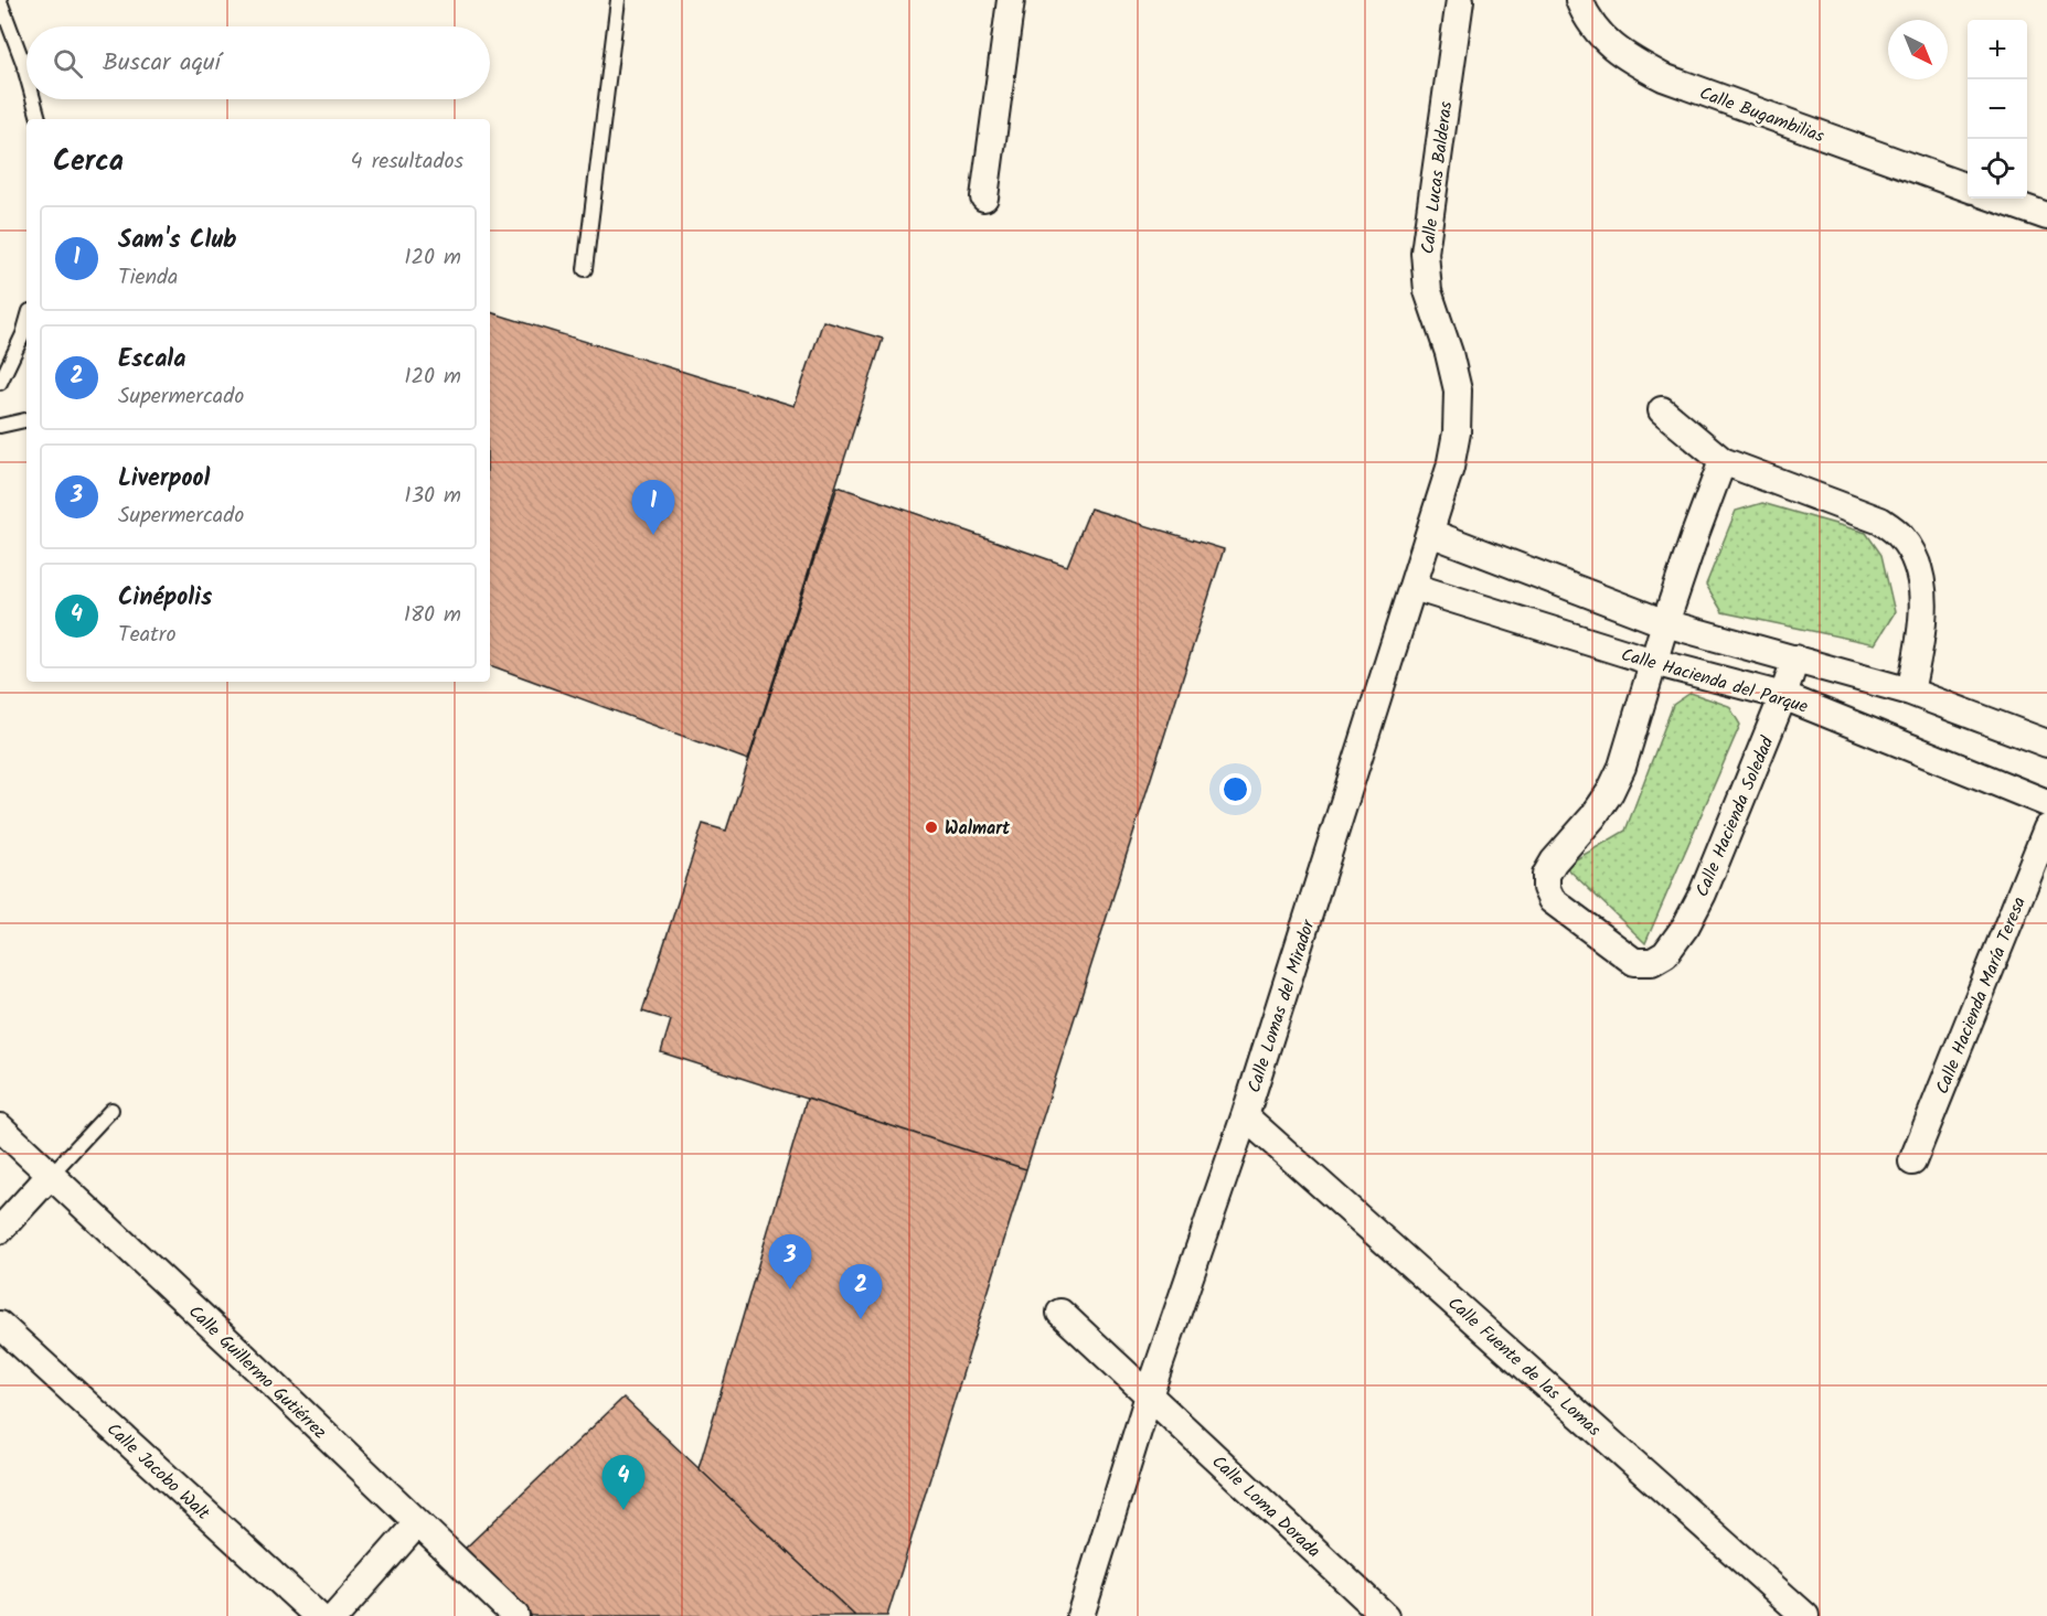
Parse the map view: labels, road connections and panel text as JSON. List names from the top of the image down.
{
  "streets": {
    "street": [
      "Calle Bugambilias",
      "Calle Lucas Balderas",
      "Calle Hacienda del Parque",
      "Calle Hacienda Soledad",
      "Calle Hacienda María Teresa",
      "Calle Lomas del Mirador",
      "Calle Fuente de las Lomas",
      "Calle Guillermo Gutiérrez",
      "Calle Jacobo Walt",
      "Calle Loma Dorada"
    ]
  },
  "crossings": [
    ["Calle Lucas Balderas", "Calle Lomas del Mirador"],
    ["Calle Hacienda del Parque", "Calle Hacienda Soledad"],
    ["Calle Hacienda del Parque", "Calle Lomas del Mirador"],
    ["Calle Lomas del Mirador", "Calle Fuente de las Lomas"],
    ["Calle Lomas del Mirador", "Calle Loma Dorada"]
  ],
  "places": ["Walmart"],
  "north": "bottom right",
  "page": {
    "map_buttons": ["+", "−"],
    "search": "Buscar aquí",
    "heading": ["Cerca", "4 resultados"],
    "list": [
      {
        "mark": "1",
        "name": "Sam's Club",
        "note": "Tienda",
        "value": "120 m"
      },
      {
        "mark": "2",
        "name": "Escala",
        "note": "Supermercado",
        "value": "120 m"
      },
      {
        "mark": "3",
        "name": "Liverpool",
        "note": "Supermercado",
        "value": "130 m"
      },
      {
        "mark": "4",
        "name": "Cinépolis",
        "note": "Teatro",
        "value": "180 m"
      }
    ],
    "pins": [
      "1",
      "3",
      "2",
      "4"
    ]
  }
}
